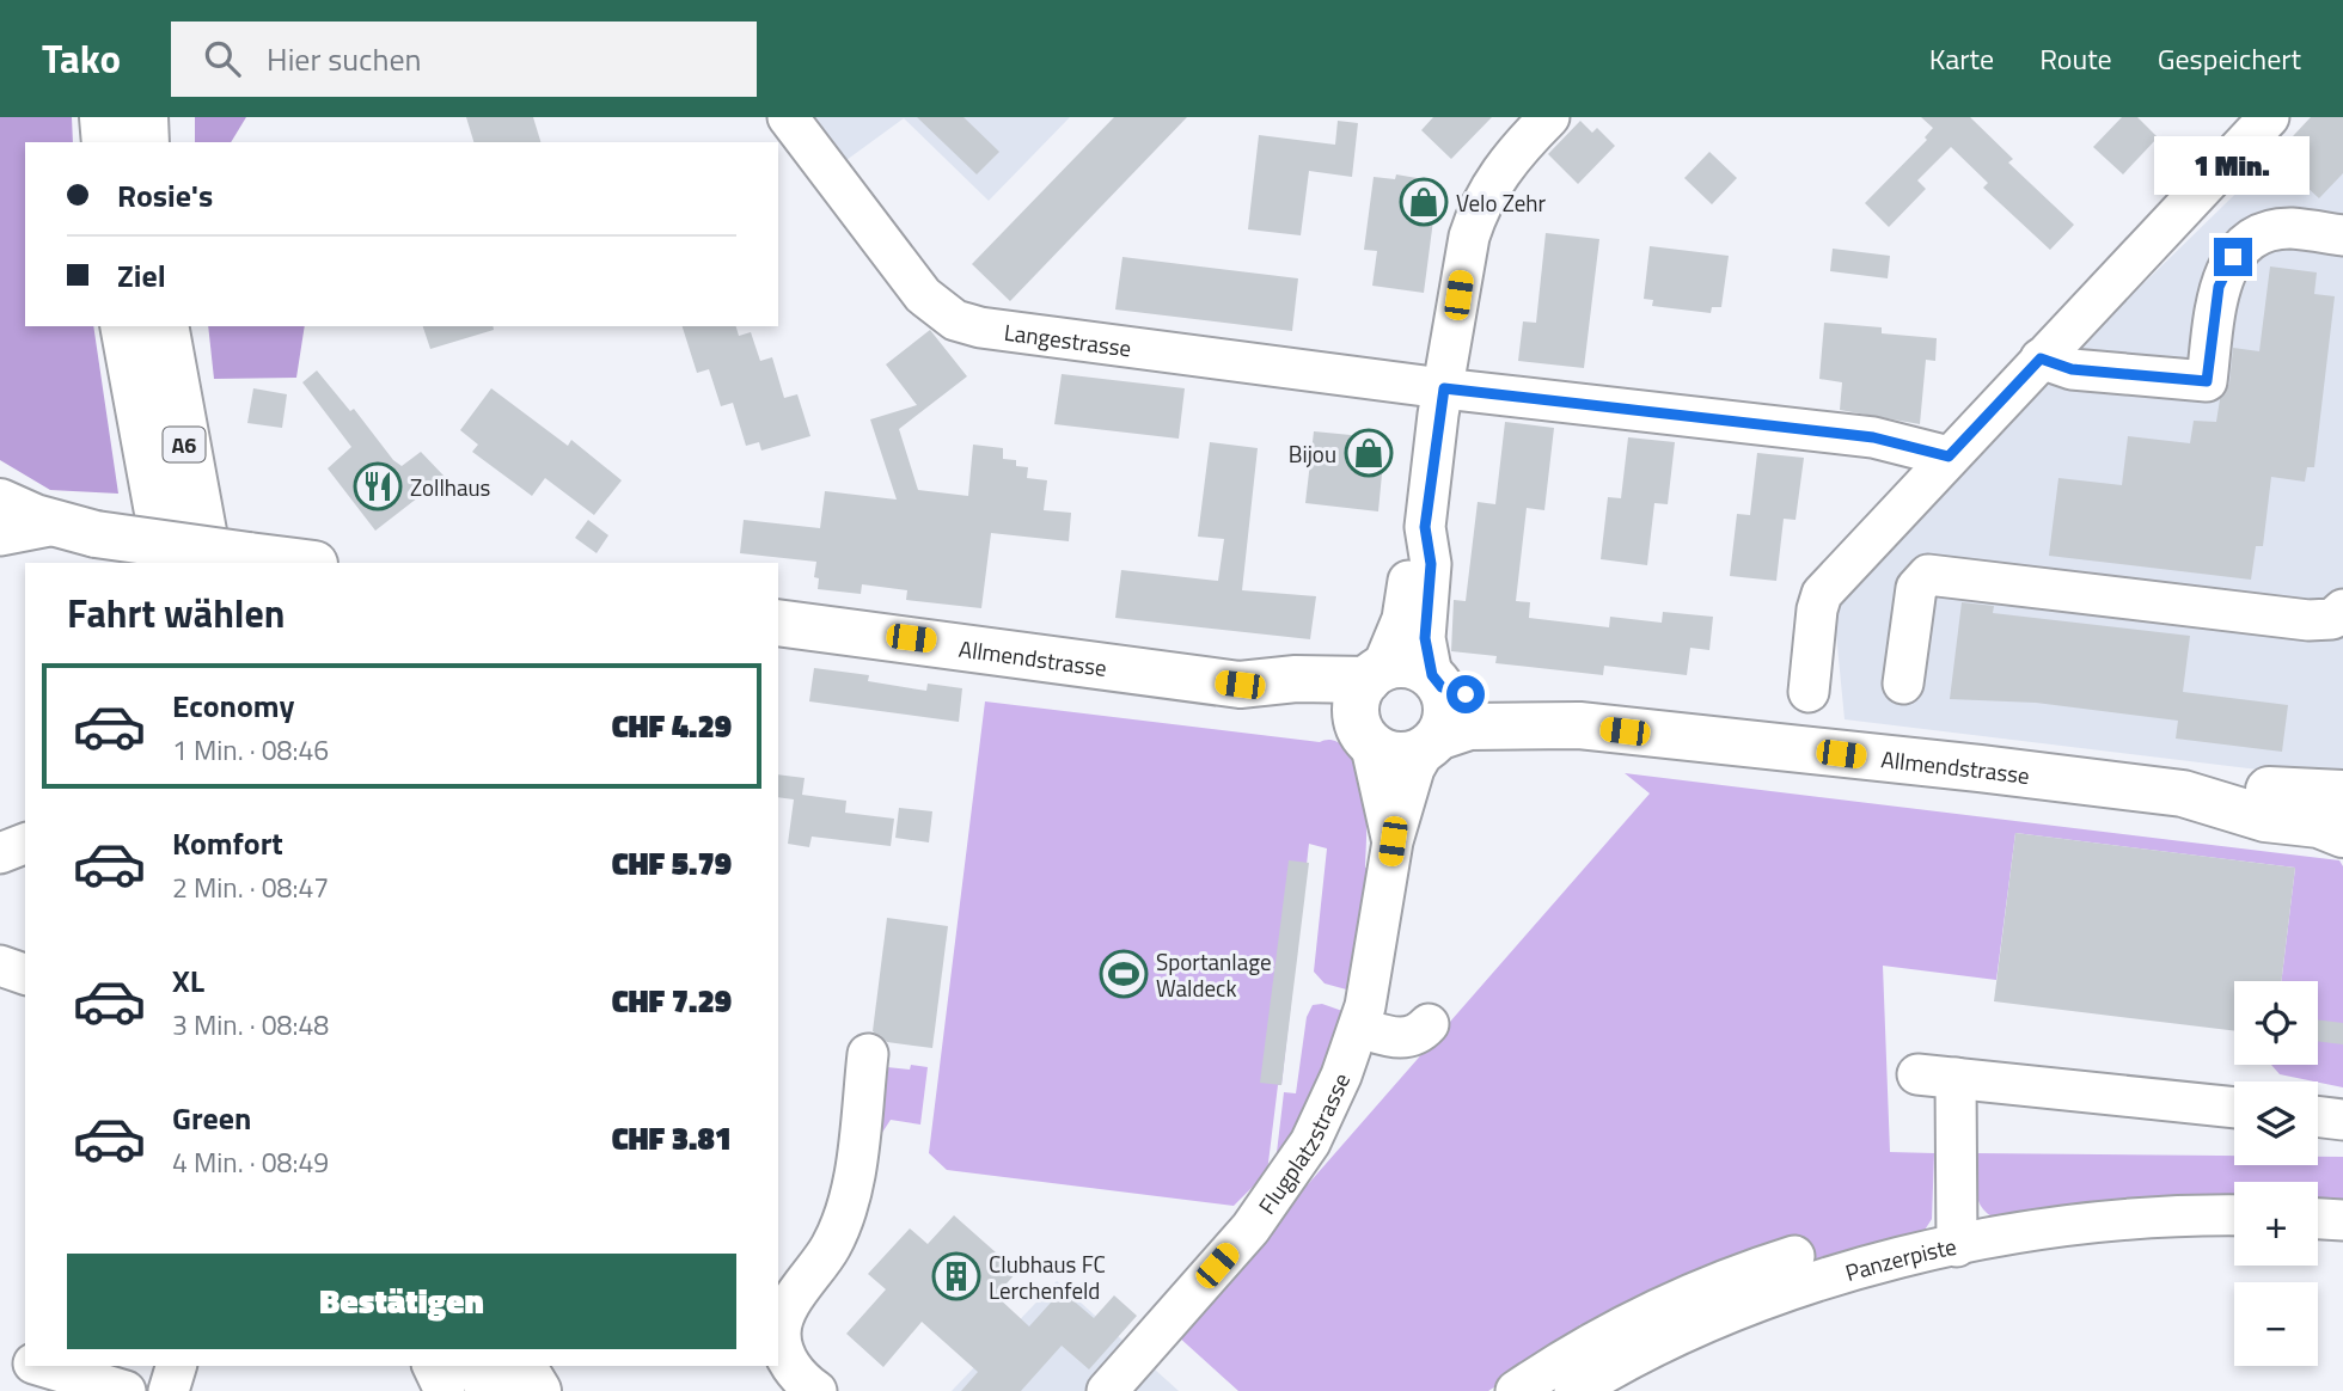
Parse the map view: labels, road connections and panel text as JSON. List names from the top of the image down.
{
  "streets": {
    "main road": ["A6", "Allmendstrasse"],
    "street": ["Langestrasse", "Flugplatzstrasse", "Panzerpiste"]
  },
  "crossings": [
    ["Allmendstrasse", "Flugplatzstrasse"]
  ],
  "places": {
    "shop": ["Velo Zehr", "Bijou"],
    "restaurant": ["Zollhaus"],
    "sports": ["Sportanlage Waldeck"],
    "building": ["Clubhaus FC Lerchenfeld"]
  },
  "page": {
    "header": "Tako",
    "search": "Hier suchen",
    "nav": ["Karte", "Route", "Gespeichert"],
    "bubble": "1 Min.",
    "banner": ["Rosie's", "Ziel"],
    "heading": "Fahrt wählen",
    "list": [
      {
        "name": "Economy",
        "note": "1 Min. · 08:46",
        "value": "CHF 4.29"
      },
      {
        "name": "Komfort",
        "note": "2 Min. · 08:47",
        "value": "CHF 5.79"
      },
      {
        "name": "XL",
        "note": "3 Min. · 08:48",
        "value": "CHF 7.29"
      },
      {
        "name": "Green",
        "note": "4 Min. · 08:49",
        "value": "CHF 3.81"
      }
    ],
    "map_buttons": ["+", "−"],
    "buttons": "Bestätigen"
  }
}
